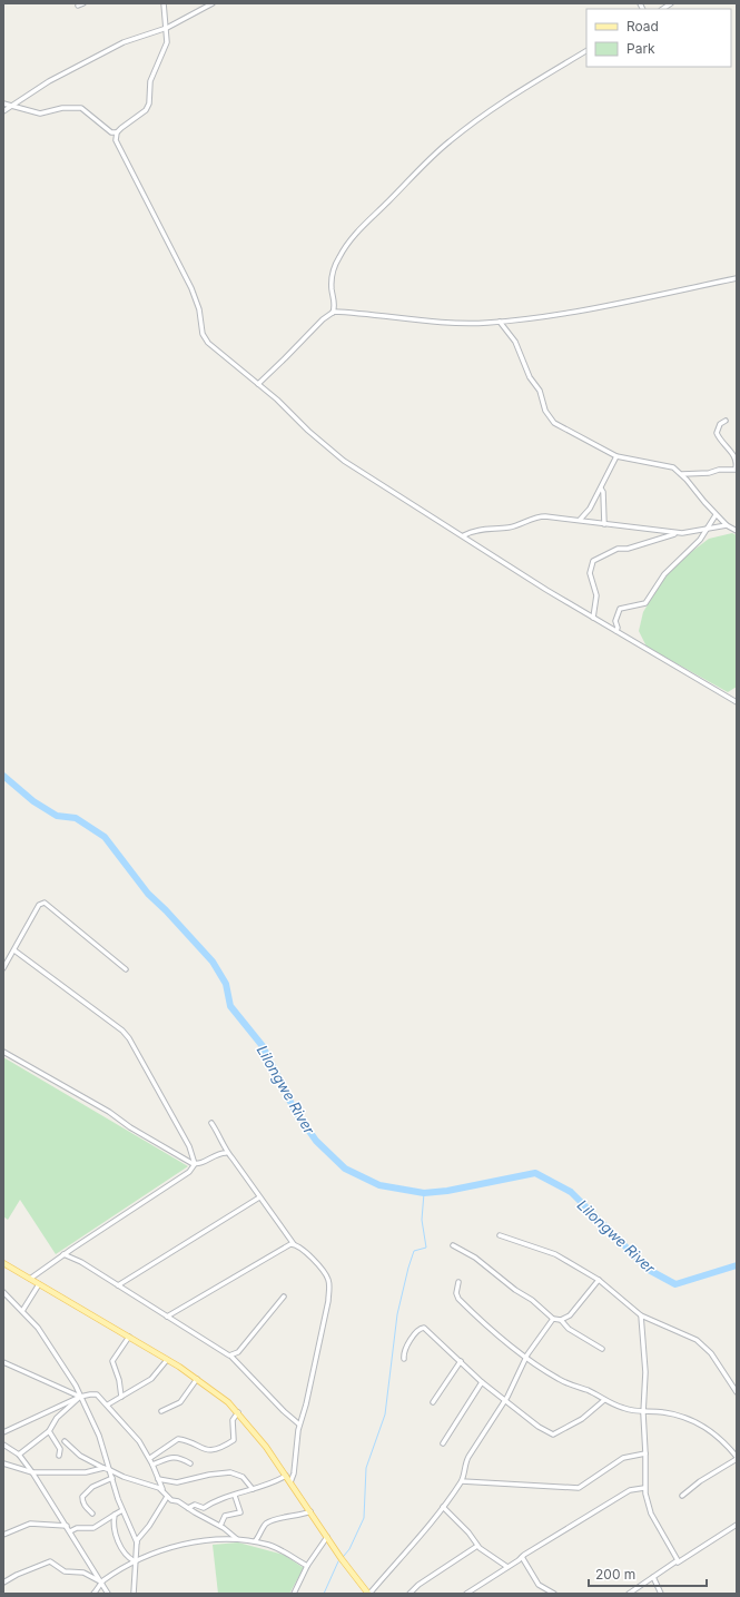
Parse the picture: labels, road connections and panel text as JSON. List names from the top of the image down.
{
  "water": ["Lilongwe River"],
  "legend": ["Road", "Park"],
  "scale_bar": "200 m"
}
